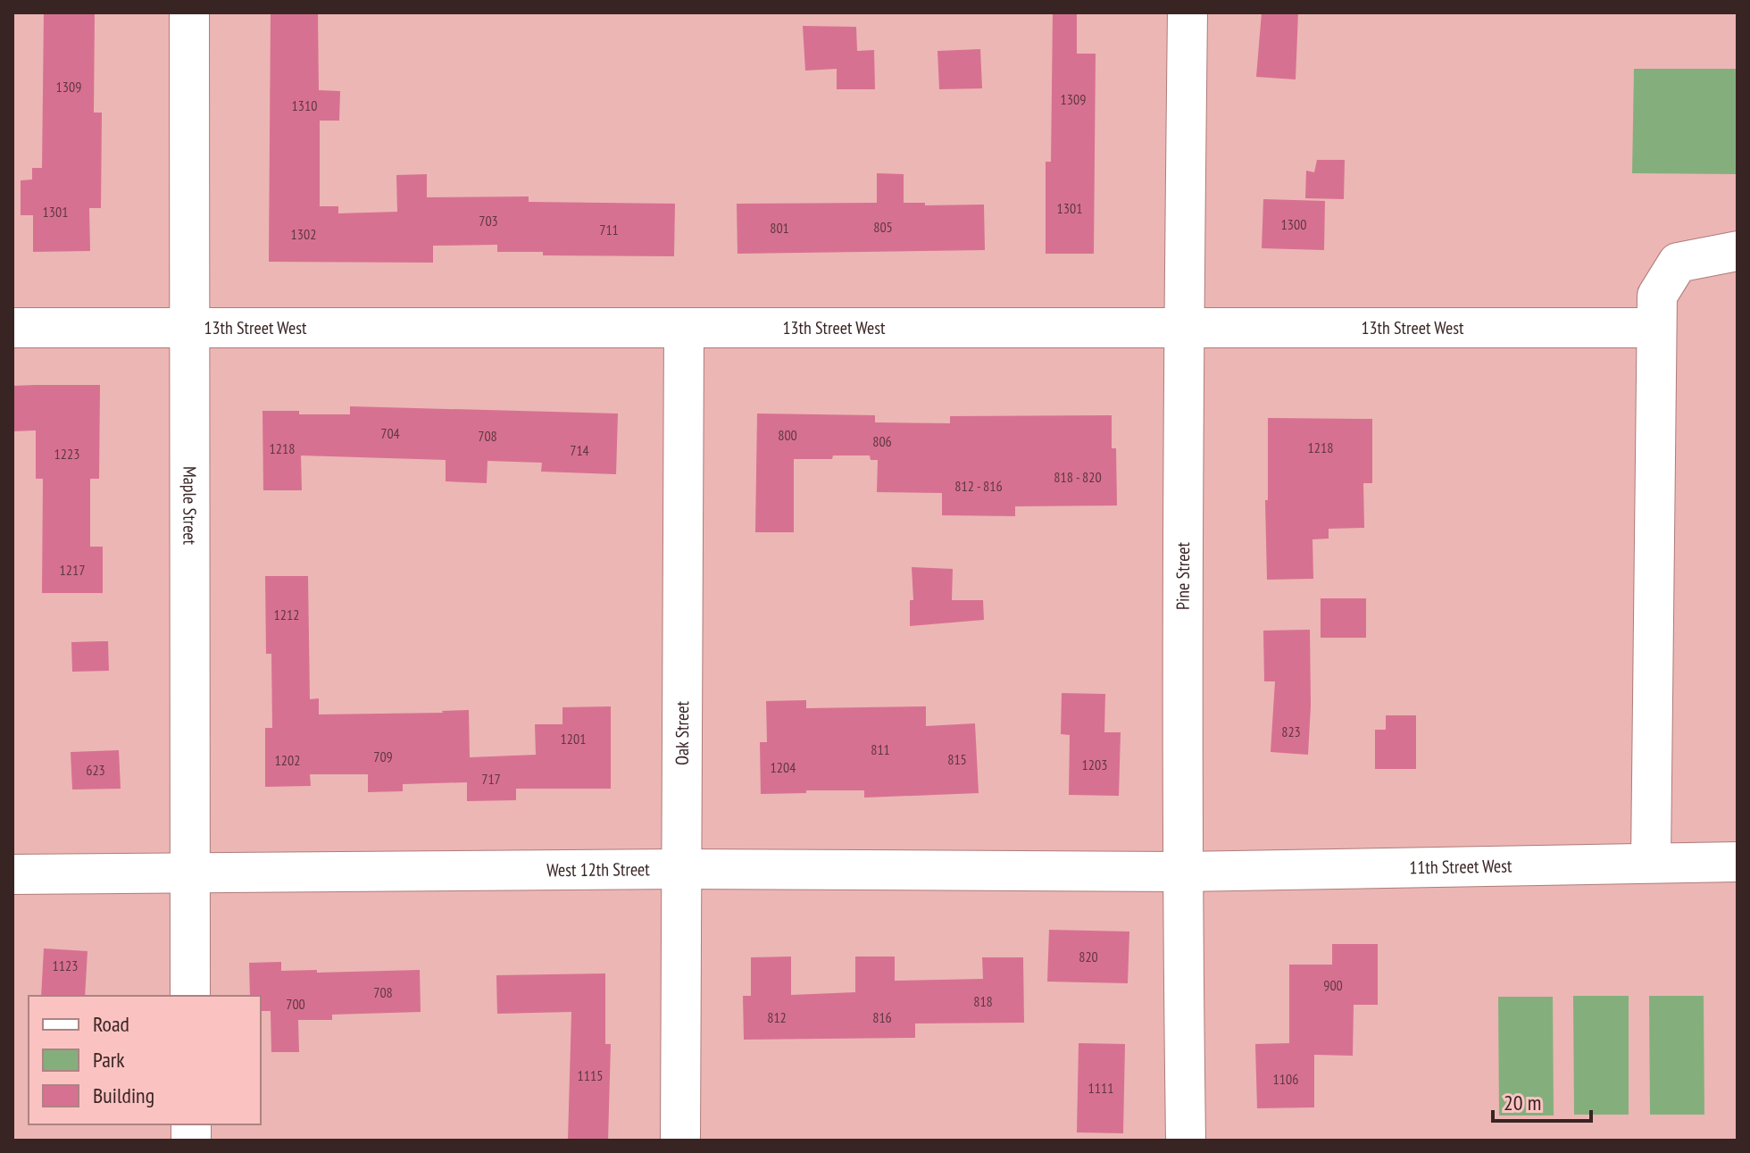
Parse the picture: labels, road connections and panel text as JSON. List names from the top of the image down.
{
  "streets": {
    "street": [
      "13th Street West",
      "Maple Street",
      "Pine Street",
      "Oak Street",
      "11th Street West",
      "West 12th Street"
    ]
  },
  "crossings": [
    ["13th Street West", "Maple Street"],
    ["13th Street West", "Pine Street"],
    ["13th Street West", "Oak Street"],
    ["Maple Street", "West 12th Street"],
    ["Pine Street", "11th Street West"],
    ["Pine Street", "West 12th Street"],
    ["Oak Street", "West 12th Street"],
    ["11th Street West", "West 12th Street"]
  ],
  "house_numbers": [
    "1309",
    "1309",
    "1310",
    "1301",
    "1301",
    "703",
    "1300",
    "805",
    "801",
    "711",
    "1302",
    "704",
    "800",
    "708",
    "806",
    "1218",
    "1218",
    "714",
    "1223",
    "818 - 820",
    "812 - 816",
    "1217",
    "1212",
    "823",
    "1201",
    "811",
    "709",
    "815",
    "1202",
    "1203",
    "1204",
    "623",
    "717",
    "820",
    "1123",
    "900",
    "708",
    "818",
    "700",
    "812",
    "816",
    "1115",
    "1106",
    "1111"
  ],
  "legend": ["Road", "Park", "Building"],
  "scale_bar": "20 m"
}
